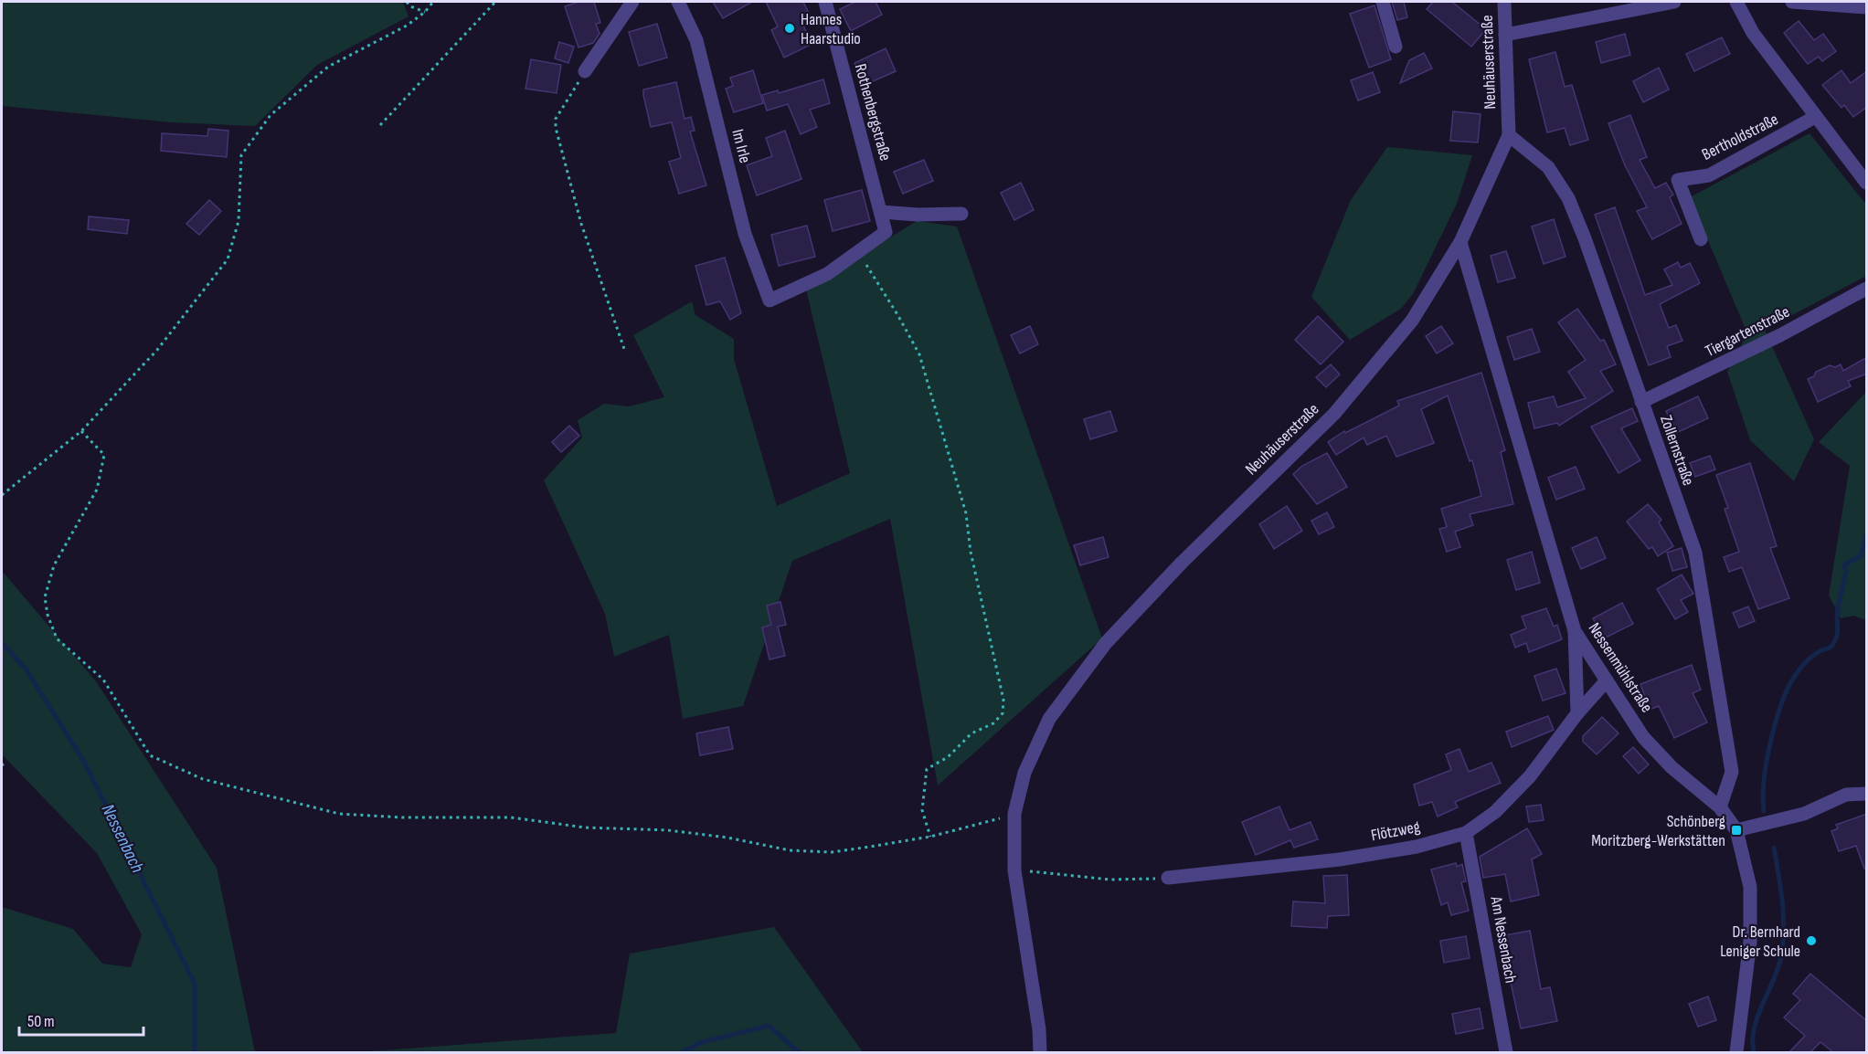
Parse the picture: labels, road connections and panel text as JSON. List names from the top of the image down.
{
  "streets": {
    "street": [
      "Neuhäuserstraße",
      "Rothenbergstraße",
      "Bertholdstraße",
      "Im Irle",
      "Tiergartenstraße",
      "Zollernstraße",
      "Nessenmühlstraße",
      "Flötzweg",
      "Am Nessenbach"
    ]
  },
  "crossings": [
    ["Neuhäuserstraße", "Zollernstraße"],
    ["Neuhäuserstraße", "Nessenmühlstraße"],
    ["Rothenbergstraße", "Im Irle"],
    ["Tiergartenstraße", "Zollernstraße"],
    ["Zollernstraße", "Nessenmühlstraße"],
    ["Nessenmühlstraße", "Flötzweg"],
    ["Flötzweg", "Am Nessenbach"]
  ],
  "water": ["Nessenbach"],
  "places": {
    "other": ["Hannes Haarstudio", "Dr. Bernhard Leniger Schule"],
    "transit": ["Schönberg Moritzberg-Werkstätten"]
  },
  "scale_bar": "50 m"
}
